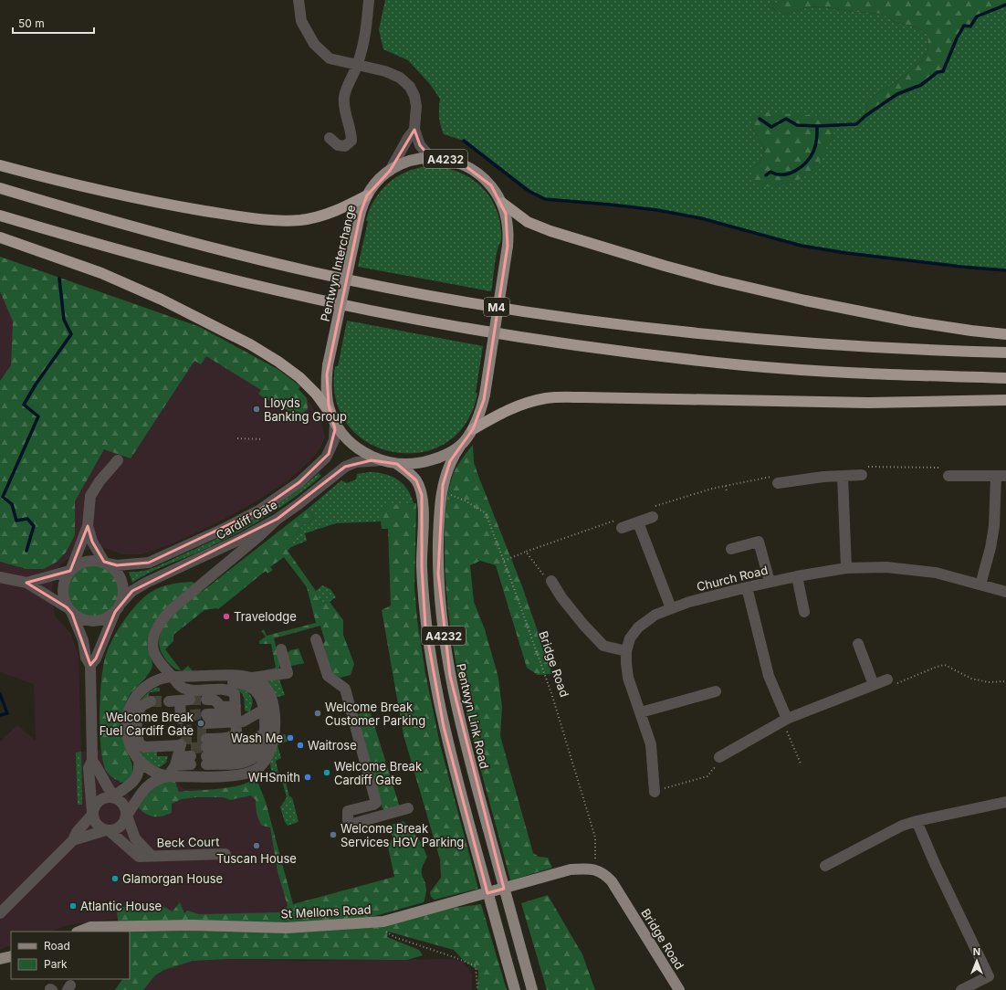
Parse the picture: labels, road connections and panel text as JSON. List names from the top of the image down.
{
  "streets": {
    "highway": ["M4"],
    "main road": [
      "A4232",
      "Pentwyn Interchange",
      "Bridge Road",
      "Pentwyn Link Road",
      "St Mellons Road"
    ],
    "street": ["Cardiff Gate", "Church Road", "Beck Court"]
  },
  "crossings": [
    ["A4232", "Pentwyn Interchange"],
    ["Pentwyn Interchange", "Cardiff Gate"],
    ["Pentwyn Interchange", "Pentwyn Link Road"],
    ["Bridge Road", "St Mellons Road"]
  ],
  "places": [
    "Lloyds Banking Group",
    "Travelodge",
    "Welcome Break Customer Parking",
    "Welcome Break Fuel Cardiff Gate",
    "Wash Me",
    "Waitrose",
    "Welcome Break Cardiff Gate",
    "WHSmith",
    "Welcome Break Services HGV Parking",
    "Tuscan House",
    "Glamorgan House",
    "Atlantic House"
  ],
  "legend": ["Road", "Park"],
  "scale_bar": "50 m",
  "north": "top"
}
